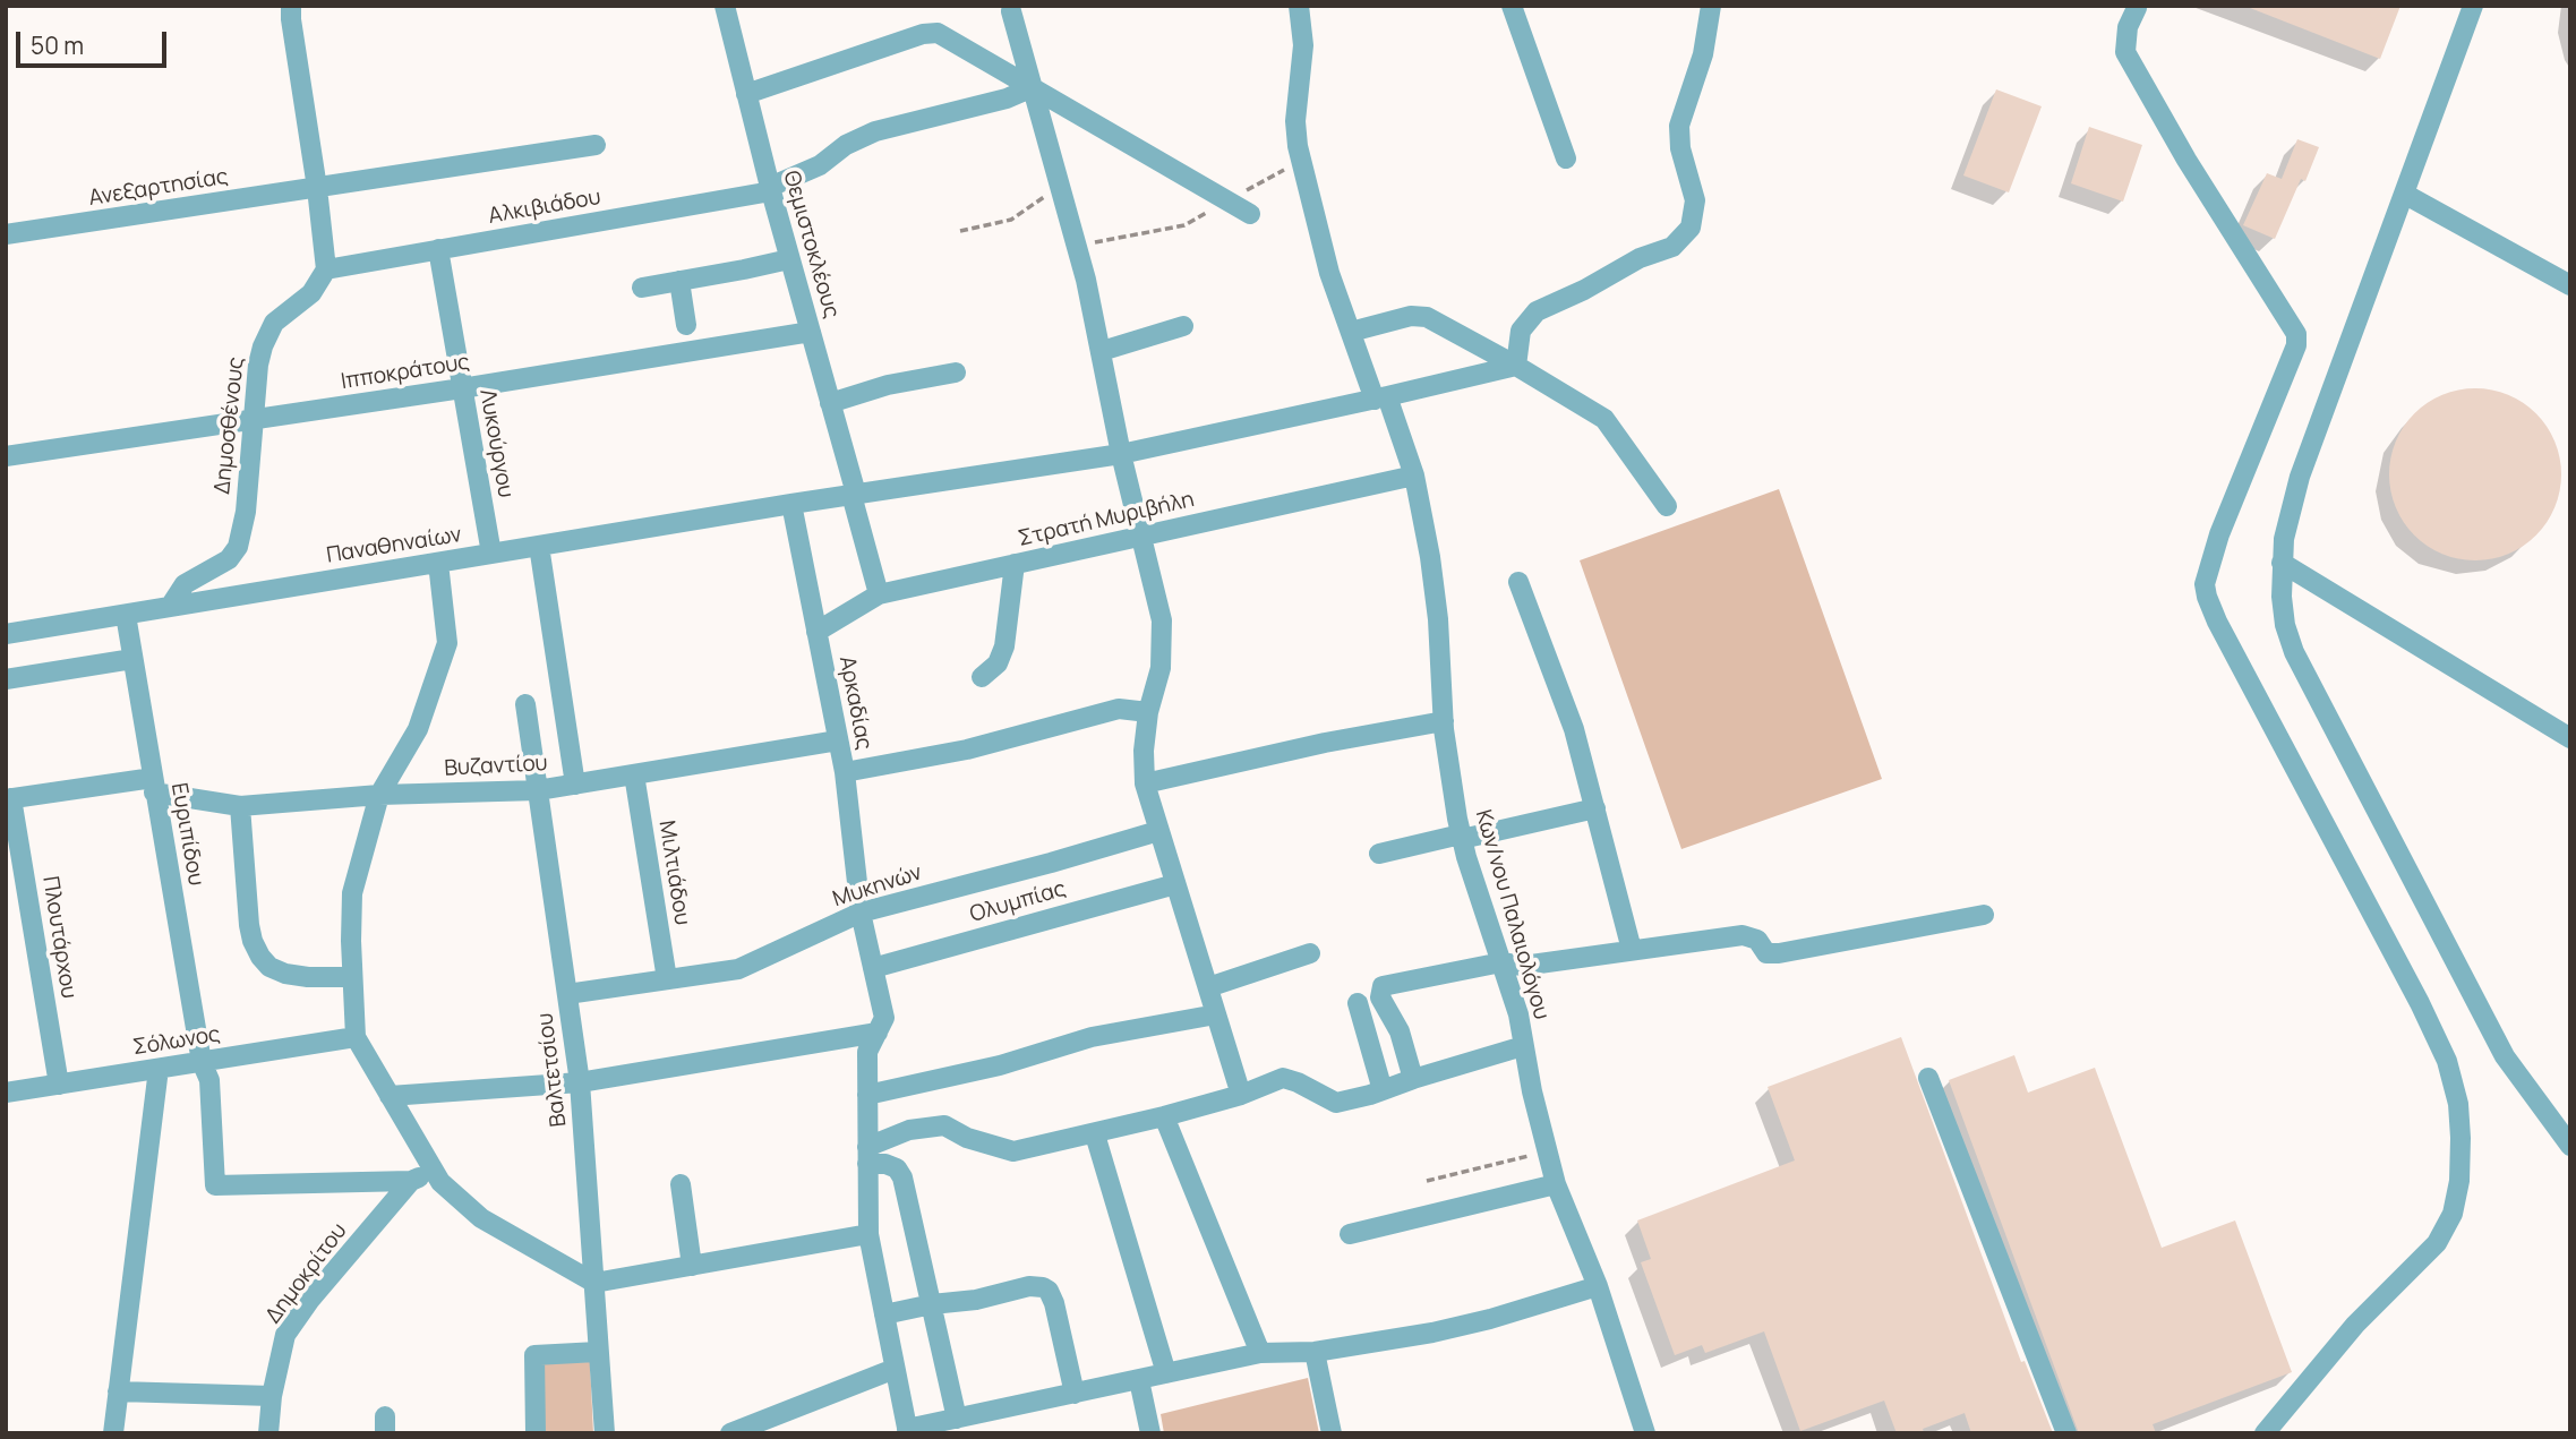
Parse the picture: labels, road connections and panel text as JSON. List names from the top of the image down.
{
  "streets": {
    "street": [
      "Ανεξαρτησίας",
      "Αλκιβιάδου",
      "Θεμιστοκλέους",
      "Ιπποκράτους",
      "Δημοσθένους",
      "Λυκούργου",
      "Στρατή Μυριβήλη",
      "Παναθηναίων",
      "Αρκαδίας",
      "Βυζαντίου",
      "Ευριπίδου",
      "Μιλτιάδου",
      "Μυκηνών",
      "Ολυμπίας",
      "Κων/νου Παλαιολόγου",
      "Πλουτάρχου",
      "Σόλωνος",
      "Βαλτετσίου",
      "Δημοκρίτου"
    ]
  },
  "crossings": [
    ["Αλκιβιάδου", "Θεμιστοκλέους"],
    ["Αλκιβιάδου", "Δημοσθένους"],
    ["Αλκιβιάδου", "Λυκούργου"],
    ["Θεμιστοκλέους", "Ιπποκράτους"],
    ["Θεμιστοκλέους", "Στρατή Μυριβήλη"],
    ["Θεμιστοκλέους", "Παναθηναίων"],
    ["Ιπποκράτους", "Δημοσθένους"],
    ["Ιπποκράτους", "Λυκούργου"],
    ["Δημοσθένους", "Παναθηναίων"],
    ["Λυκούργου", "Παναθηναίων"],
    ["Στρατή Μυριβήλη", "Αρκαδίας"],
    ["Στρατή Μυριβήλη", "Κων/νου Παλαιολόγου"],
    ["Παναθηναίων", "Αρκαδίας"],
    ["Παναθηναίων", "Ευριπίδου"],
    ["Παναθηναίων", "Κων/νου Παλαιολόγου"],
    ["Αρκαδίας", "Βυζαντίου"],
    ["Αρκαδίας", "Μυκηνών"],
    ["Αρκαδίας", "Ολυμπίας"],
    ["Βυζαντίου", "Ευριπίδου"],
    ["Βυζαντίου", "Μιλτιάδου"],
    ["Βυζαντίου", "Πλουτάρχου"],
    ["Βυζαντίου", "Βαλτετσίου"],
    ["Ευριπίδου", "Σόλωνος"],
    ["Ευριπίδου", "Δημοκρίτου"],
    ["Μιλτιάδου", "Μυκηνών"],
    ["Μυκηνών", "Βαλτετσίου"],
    ["Πλουτάρχου", "Σόλωνος"]
  ],
  "scale_bar": "50 m"
}
